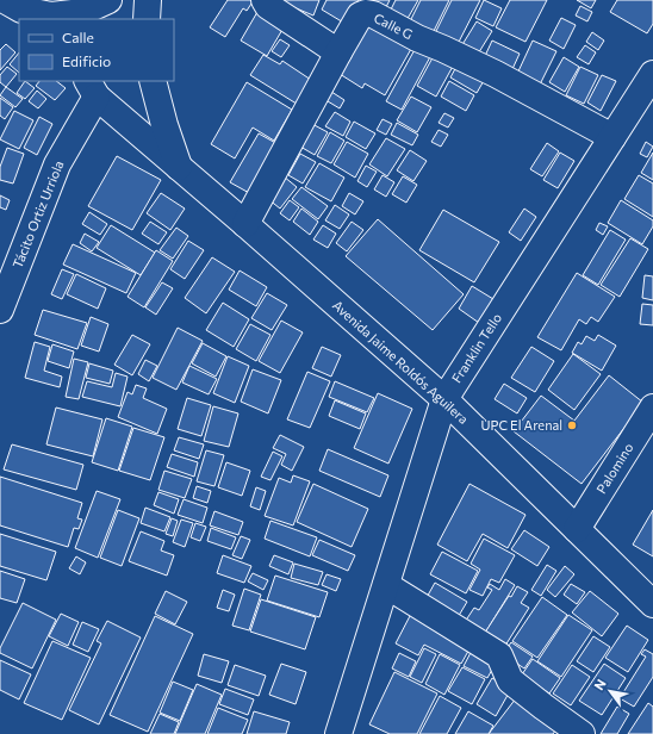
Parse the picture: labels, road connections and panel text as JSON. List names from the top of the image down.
{
  "streets": {
    "street": [
      "Calle G",
      "Tácito Ortiz Urriola",
      "Franklin Tello",
      "Avenida Jaime Roldós Aguilera",
      "Palomino"
    ]
  },
  "crossings": [
    ["Calle G", "Franklin Tello"],
    ["Calle G", "Avenida Jaime Roldós Aguilera"],
    ["Tácito Ortiz Urriola", "Avenida Jaime Roldós Aguilera"],
    ["Franklin Tello", "Avenida Jaime Roldós Aguilera"],
    ["Avenida Jaime Roldós Aguilera", "Palomino"]
  ],
  "places": ["UPC El Arenal"],
  "legend": ["Calle", "Edificio"],
  "north": "top left"
}
